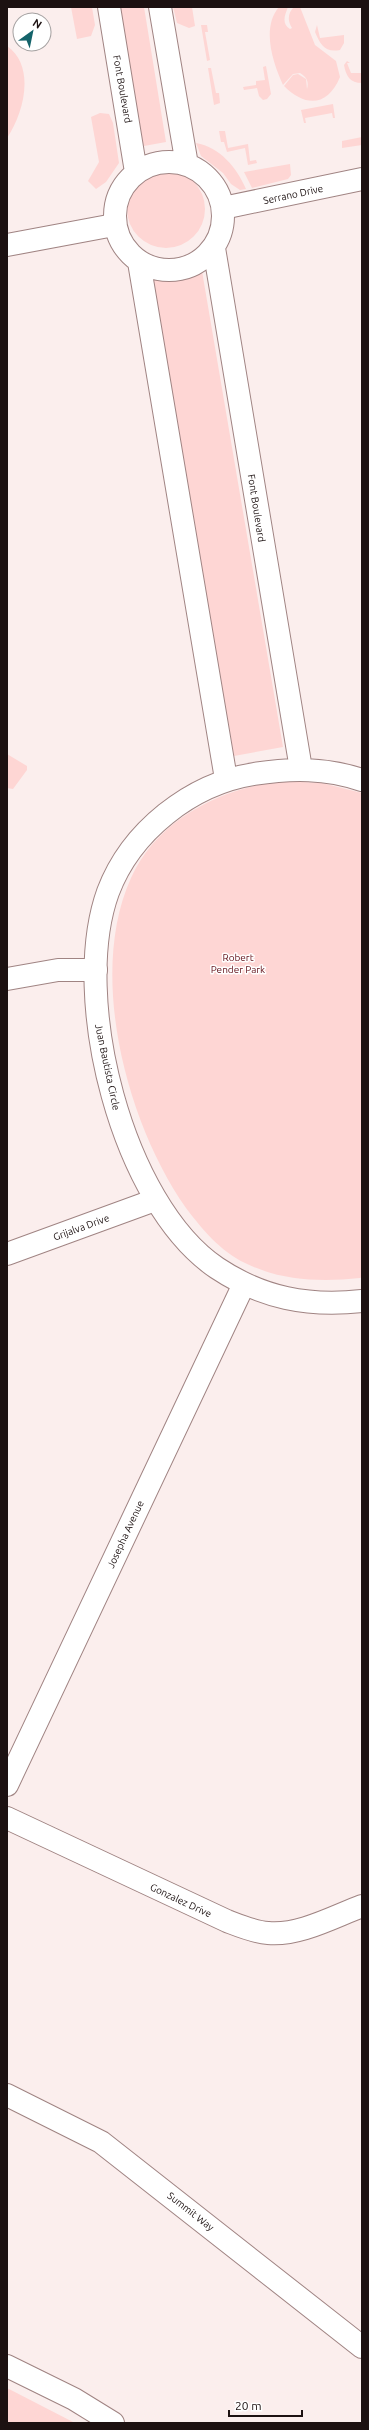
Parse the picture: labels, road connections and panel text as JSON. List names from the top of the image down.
{
  "streets": {
    "street": [
      "Font Boulevard",
      "Serrano Drive",
      "Juan Bautista Circle",
      "Grijalva Drive",
      "Josepha Avenue",
      "Gonzalez Drive",
      "Summit Way"
    ]
  },
  "crossings": [
    ["Font Boulevard", "Serrano Drive"],
    ["Font Boulevard", "Juan Bautista Circle"],
    ["Juan Bautista Circle", "Grijalva Drive"],
    ["Juan Bautista Circle", "Josepha Avenue"]
  ],
  "parks": ["Robert Pender Park"],
  "scale_bar": "20 m",
  "north": "top right"
}
